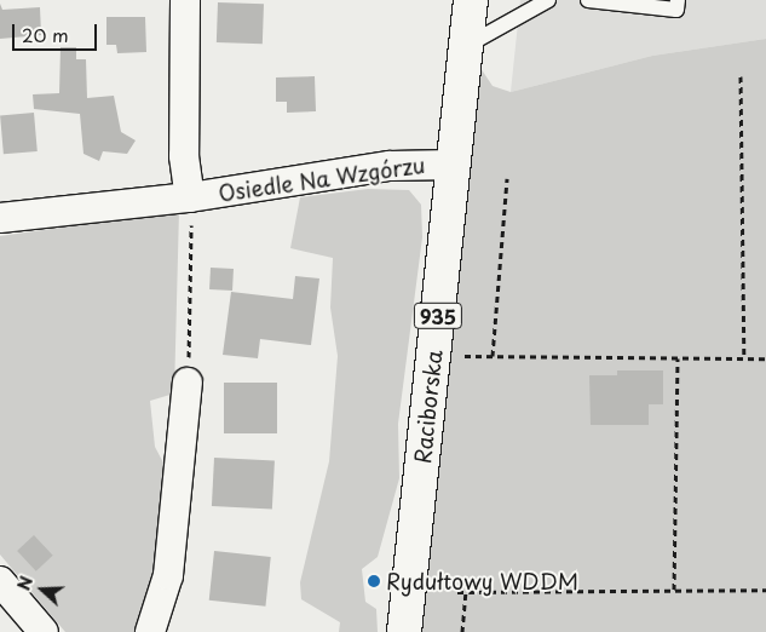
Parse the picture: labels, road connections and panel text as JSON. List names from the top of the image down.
{
  "streets": {
    "main road": ["935", "Raciborska"],
    "street": ["Osiedle Na Wzgórzu"]
  },
  "crossings": [
    ["Osiedle Na Wzgórzu", "Raciborska"]
  ],
  "places": ["Rydułtowy WDDM"],
  "scale_bar": "20 m",
  "north": "left"
}
